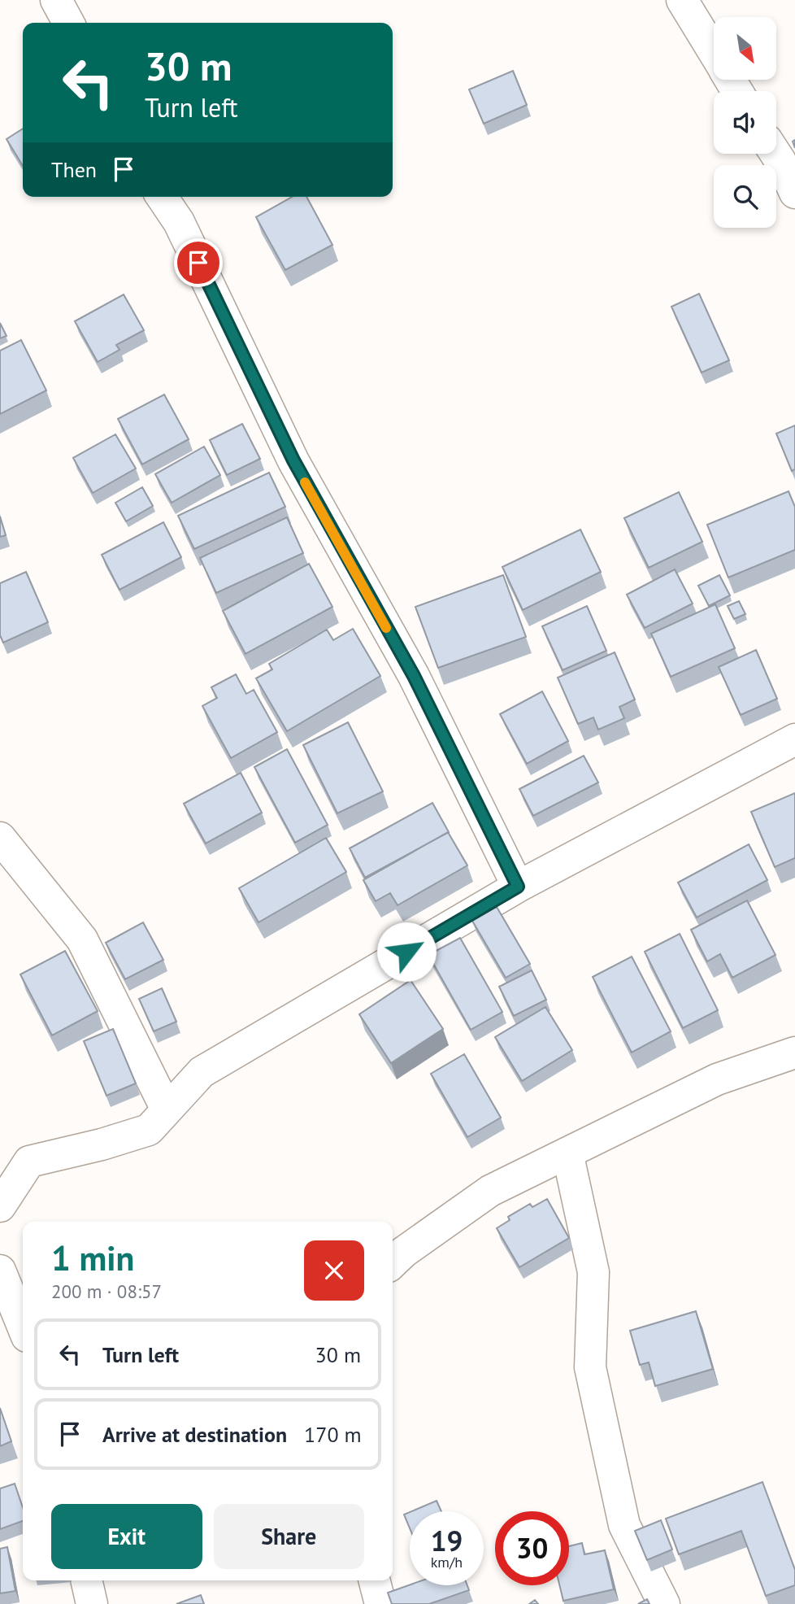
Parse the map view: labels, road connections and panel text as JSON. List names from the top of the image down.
{
  "north": "bottom right",
  "page": {
    "turn": ["30 m", "Turn left"],
    "then": "Then",
    "heading": ["1 min", "200 m · 08:57"],
    "list": [
      {
        "name": "Turn left",
        "value": "30 m"
      },
      {
        "name": "Arrive at destination",
        "value": "170 m"
      }
    ],
    "buttons": ["Exit", "Share"],
    "speed": "19 km/h",
    "limit": "30"
  }
}
